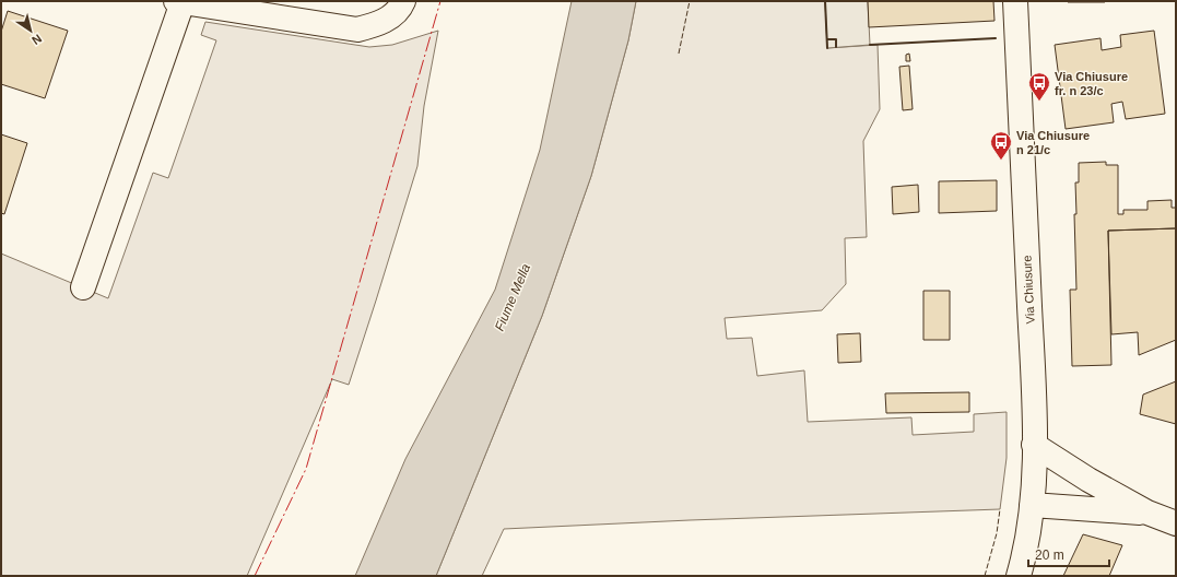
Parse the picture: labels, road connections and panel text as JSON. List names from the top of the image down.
{
  "streets": {
    "street": ["Via Chiusure"]
  },
  "water": ["Fiume Mella"],
  "places": {
    "bus stop": ["Via Chiusure fr. n 23/c", "Via Chiusure n 21/c"]
  },
  "scale_bar": "20 m",
  "north": "bottom right"
}
